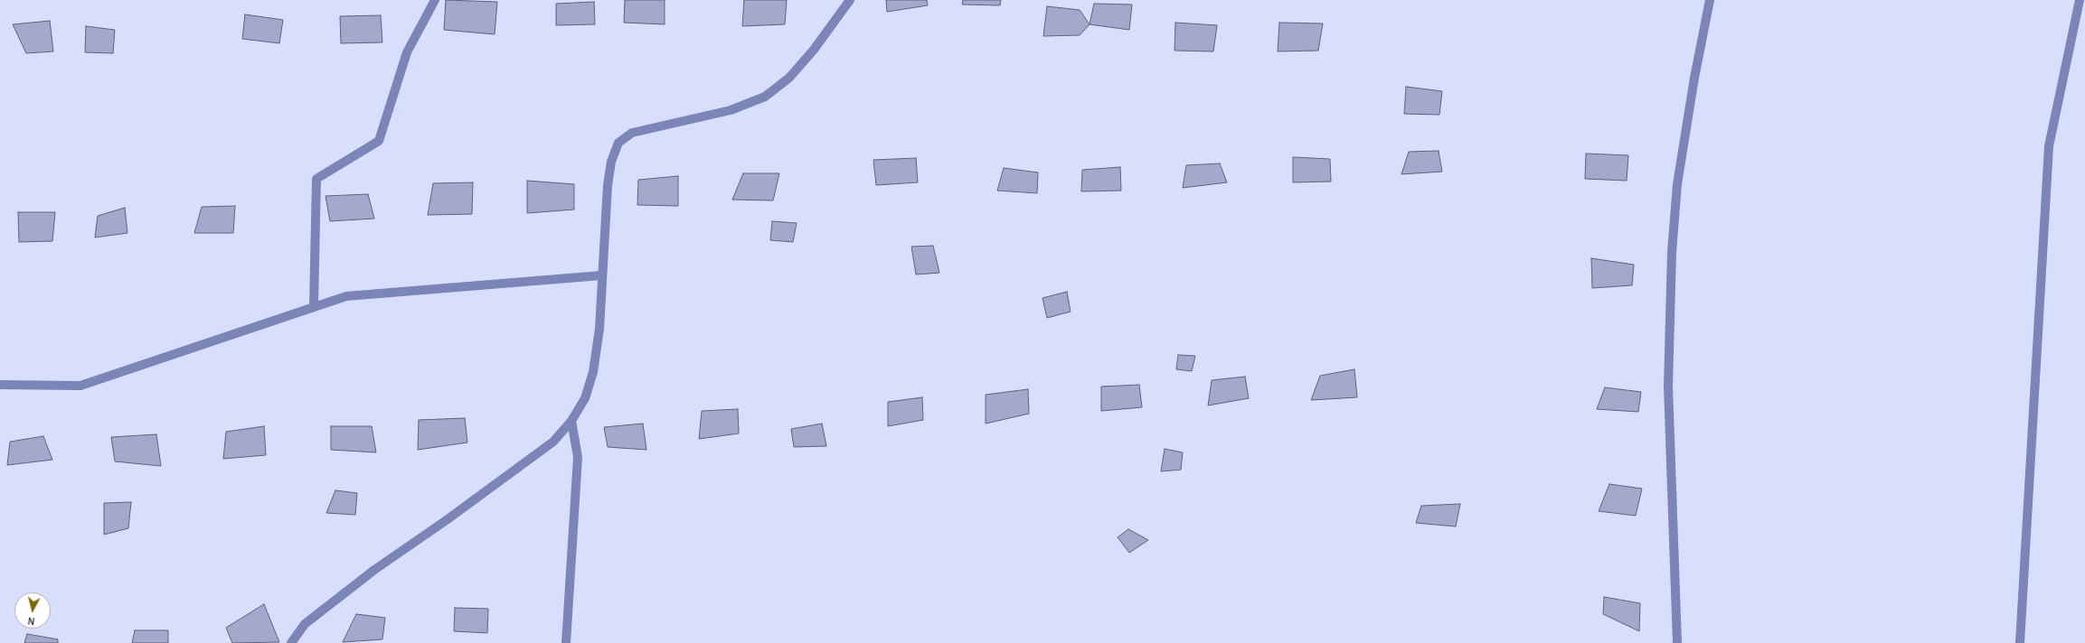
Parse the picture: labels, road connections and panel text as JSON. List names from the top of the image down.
{
  "north": "bottom"
}
